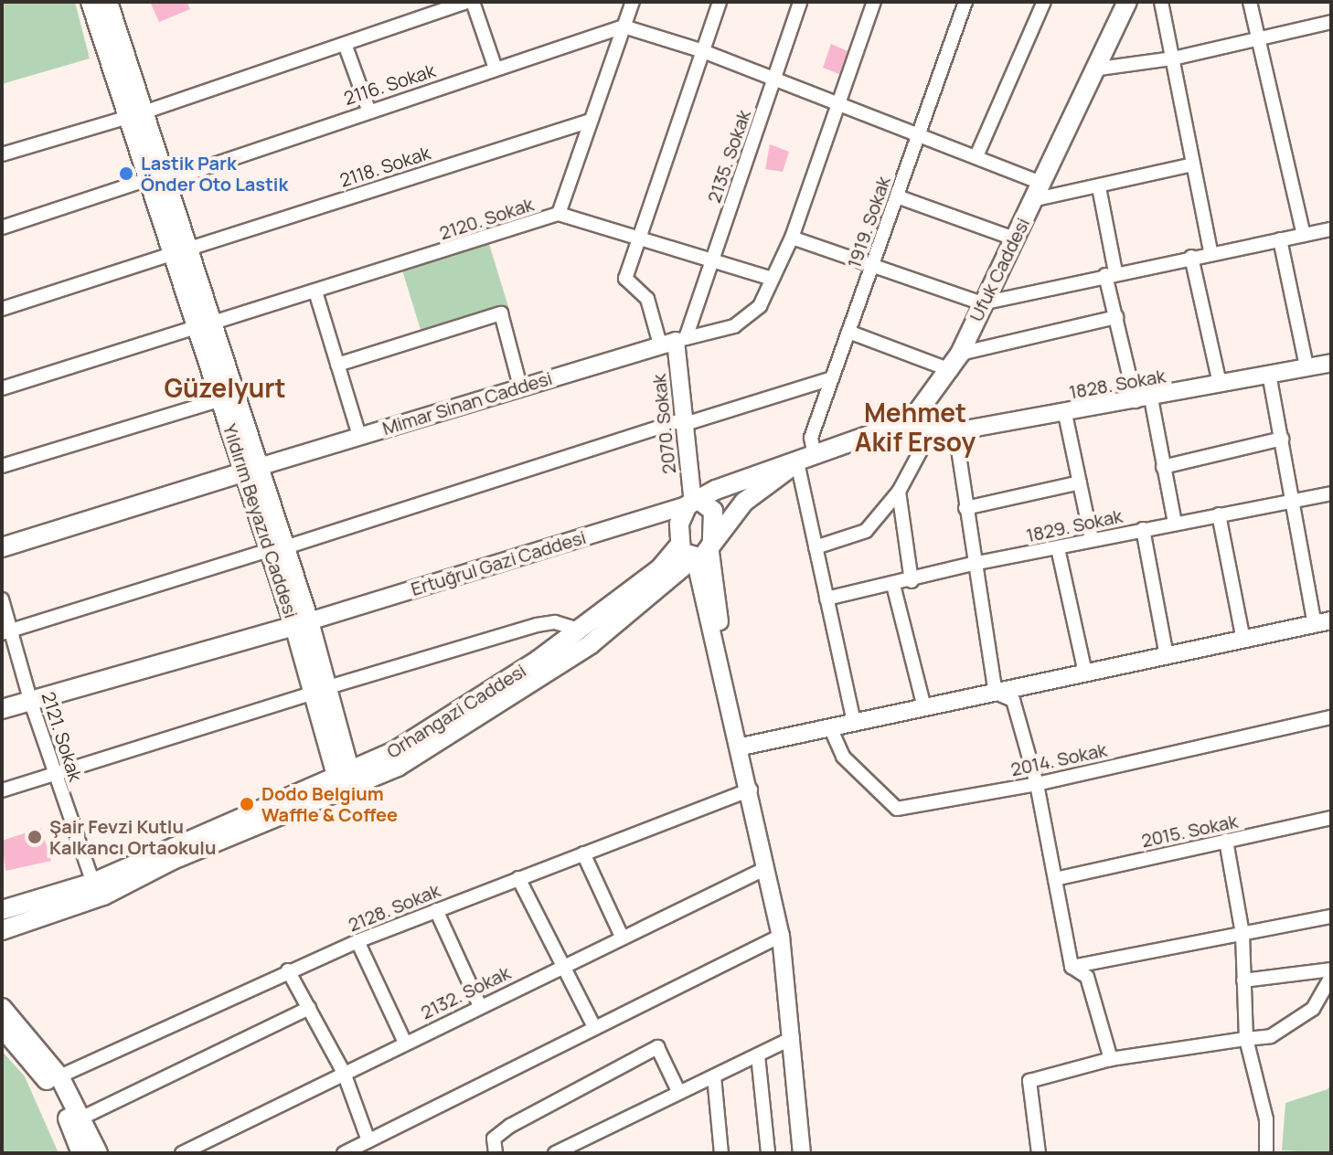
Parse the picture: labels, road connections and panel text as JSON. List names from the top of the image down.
{
  "streets": {
    "main road": [
      "Ufuk Caddesi",
      "Mimar Sinan Caddesi",
      "Yıldırım Beyazıd Caddesi",
      "Ertuğrul Gazi Caddesi",
      "Orhangazi Caddesi"
    ],
    "street": [
      "2116. Sokak",
      "2135. Sokak",
      "2118. Sokak",
      "2120. Sokak",
      "1919. Sokak",
      "1828. Sokak",
      "2070. Sokak",
      "1829. Sokak",
      "2121. Sokak",
      "2014. Sokak",
      "2015. Sokak",
      "2128. Sokak",
      "2132. Sokak"
    ]
  },
  "crossings": [
    ["2116. Sokak", "Yıldırım Beyazıd Caddesi"],
    ["2135. Sokak", "2120. Sokak"],
    ["2135. Sokak", "Mimar Sinan Caddesi"],
    ["2135. Sokak", "2070. Sokak"],
    ["2118. Sokak", "Yıldırım Beyazıd Caddesi"],
    ["2120. Sokak", "Yıldırım Beyazıd Caddesi"],
    ["Ufuk Caddesi", "1828. Sokak"],
    ["Mimar Sinan Caddesi", "2070. Sokak"],
    ["Mimar Sinan Caddesi", "Yıldırım Beyazıd Caddesi"],
    ["2070. Sokak", "Ertuğrul Gazi Caddesi"],
    ["Yıldırım Beyazıd Caddesi", "Ertuğrul Gazi Caddesi"],
    ["Yıldırım Beyazıd Caddesi", "Orhangazi Caddesi"],
    ["Ertuğrul Gazi Caddesi", "2121. Sokak"],
    ["Orhangazi Caddesi", "2121. Sokak"]
  ],
  "districts": ["Güzelyurt", "Mehmet Akif Ersoy"],
  "places": ["Lastik Park Önder Oto Lastik", "Dodo Belgium Waffle & Coffee", "Şair Fevzi Kutlu Kalkancı Ortaokulu"]
}
